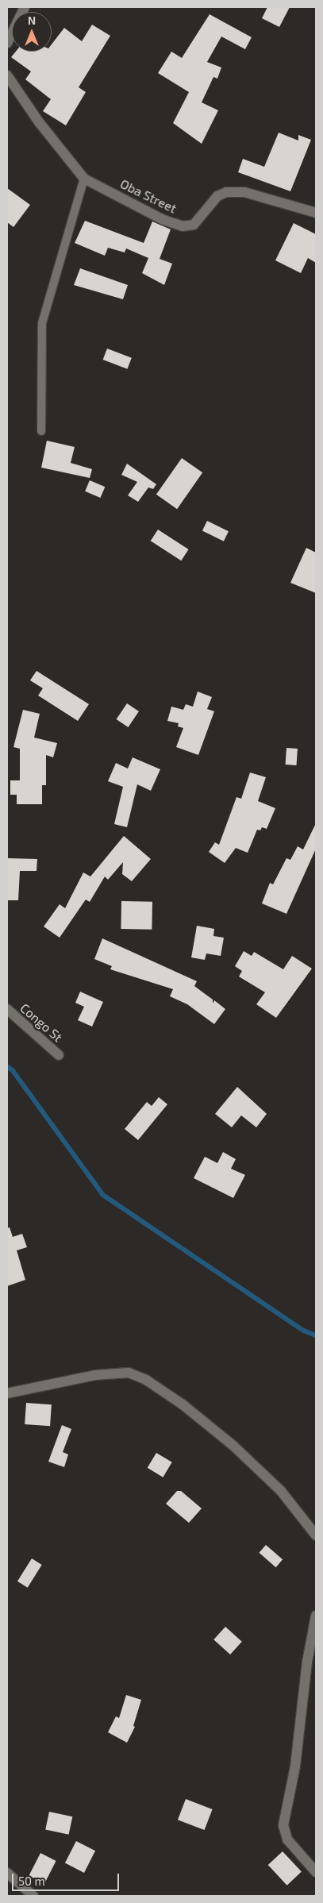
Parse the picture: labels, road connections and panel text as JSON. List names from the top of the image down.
{
  "streets": {
    "street": ["Oba Street", "Congo St"]
  },
  "scale_bar": "50 m",
  "north": "top"
}
